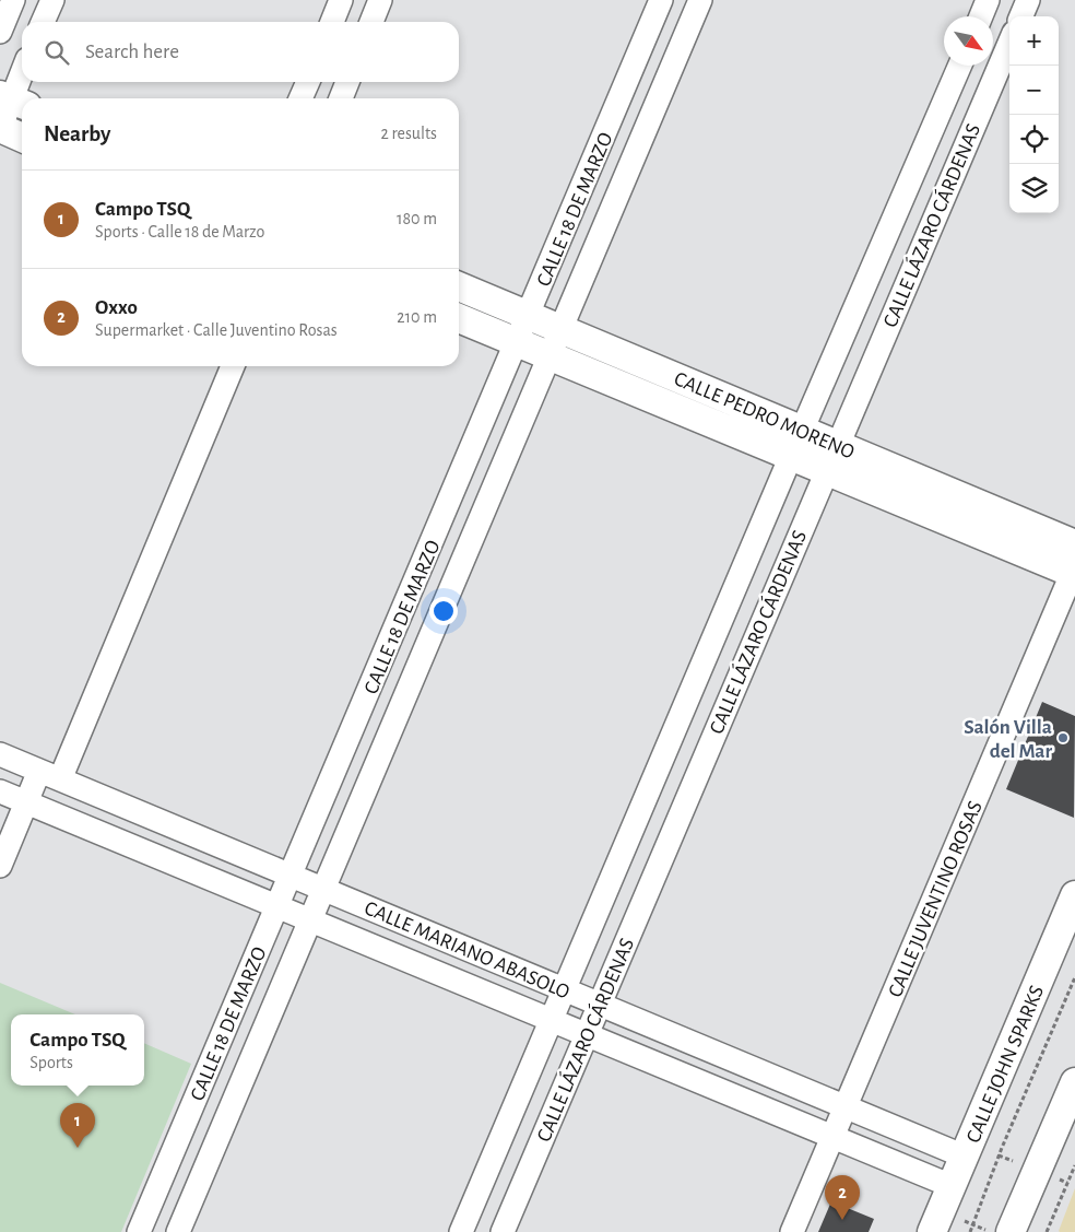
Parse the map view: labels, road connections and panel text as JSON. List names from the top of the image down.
{
  "streets": {
    "main road": ["CALLE PEDRO MORENO", "CALLE JOHN SPARKS"],
    "street": [
      "CALLE 18 DE MARZO",
      "CALLE LÁZARO CÁRDENAS",
      "CALLE JUVENTINO ROSAS",
      "CALLE MARIANO ABASOLO"
    ]
  },
  "crossings": [
    ["CALLE 18 DE MARZO", "CALLE PEDRO MORENO"],
    ["CALLE 18 DE MARZO", "CALLE MARIANO ABASOLO"],
    ["CALLE LÁZARO CÁRDENAS", "CALLE PEDRO MORENO"],
    ["CALLE LÁZARO CÁRDENAS", "CALLE MARIANO ABASOLO"],
    ["CALLE PEDRO MORENO", "CALLE JUVENTINO ROSAS"],
    ["CALLE JUVENTINO ROSAS", "CALLE MARIANO ABASOLO"],
    ["CALLE MARIANO ABASOLO", "CALLE JOHN SPARKS"]
  ],
  "places": ["Salón Villa del Mar"],
  "north": "bottom right",
  "page": {
    "map_buttons": ["+", "−"],
    "search": "Search here",
    "heading": ["Nearby", "2 results"],
    "list": [
      {
        "mark": "1",
        "name": "Campo TSQ",
        "note": "Sports · Calle 18 de Marzo",
        "value": "180 m"
      },
      {
        "mark": "2",
        "name": "Oxxo",
        "note": "Supermarket · Calle Juventino Rosas",
        "value": "210 m"
      }
    ],
    "popup": ["Campo TSQ", "Sports"],
    "pins": ["1", "2"]
  }
}
